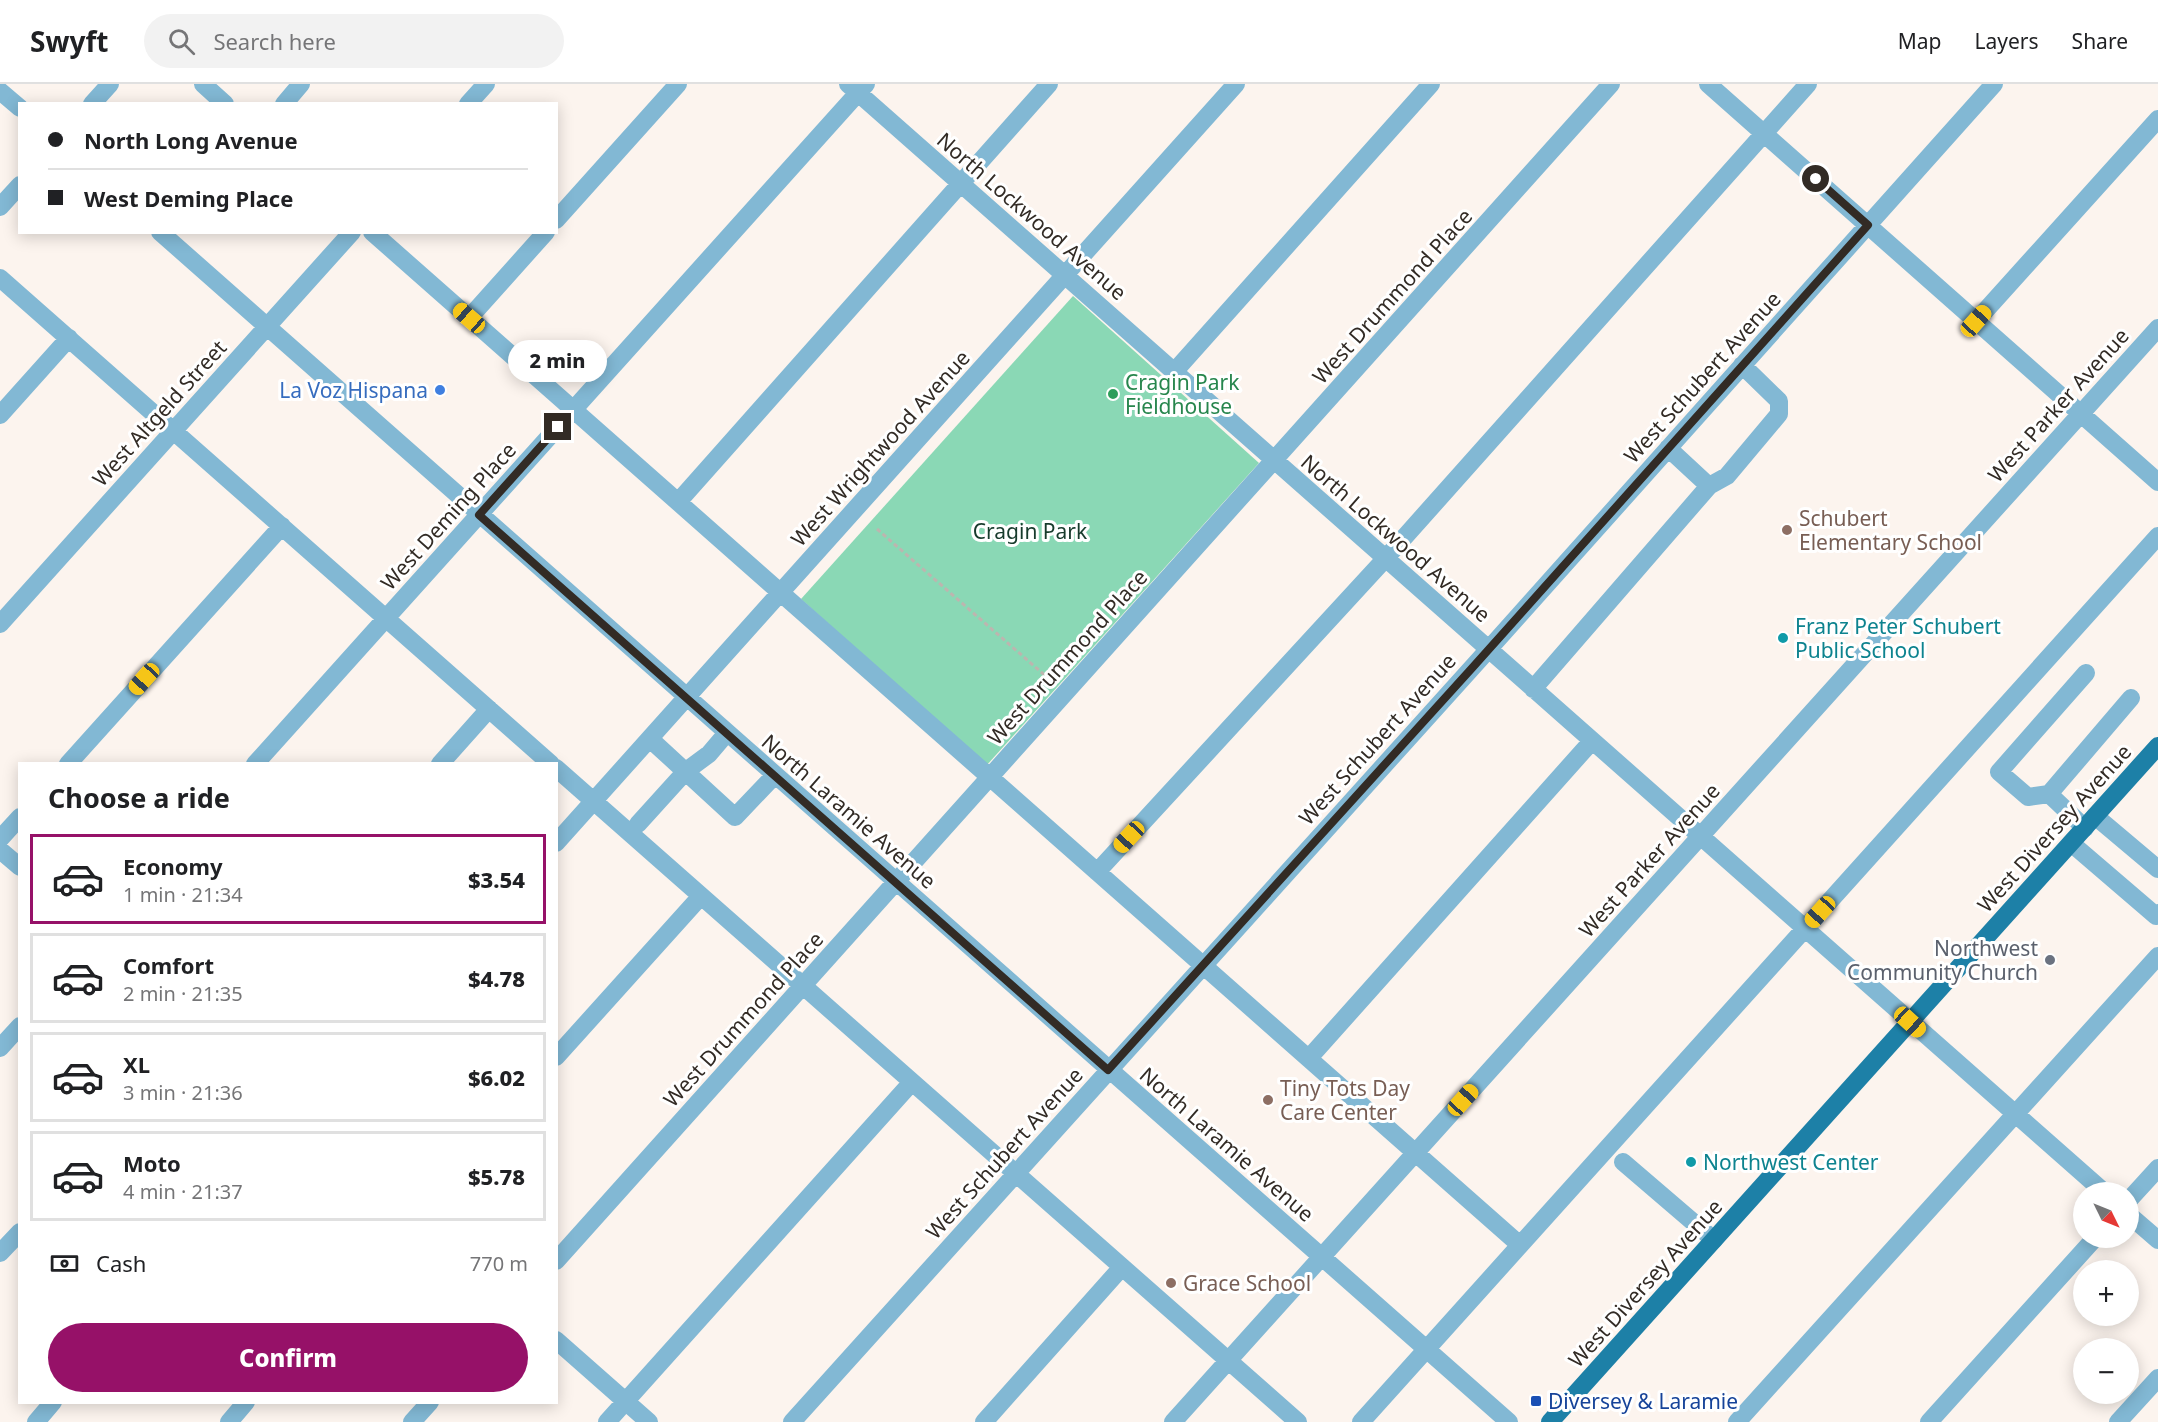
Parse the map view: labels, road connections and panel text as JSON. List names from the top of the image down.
{
  "streets": {
    "main road": ["West Diversey Avenue"],
    "street": [
      "North Lockwood Avenue",
      "West Drummond Place",
      "West Schubert Avenue",
      "West Parker Avenue",
      "West Altgeld Street",
      "West Wrightwood Avenue",
      "West Deming Place",
      "North Laramie Avenue"
    ]
  },
  "crossings": [
    ["North Lockwood Avenue", "West Drummond Place"],
    ["North Lockwood Avenue", "West Schubert Avenue"],
    ["North Lockwood Avenue", "West Parker Avenue"],
    ["North Lockwood Avenue", "West Wrightwood Avenue"],
    ["North Lockwood Avenue", "West Deming Place"],
    ["North Lockwood Avenue", "West Diversey Avenue"],
    ["West Drummond Place", "North Laramie Avenue"],
    ["West Schubert Avenue", "North Laramie Avenue"],
    ["West Parker Avenue", "North Laramie Avenue"],
    ["West Altgeld Street", "North Laramie Avenue"],
    ["West Wrightwood Avenue", "North Laramie Avenue"],
    ["West Deming Place", "North Laramie Avenue"]
  ],
  "parks": ["Cragin Park"],
  "places": {
    "other": [
      "La Voz Hispana",
      "Cragin Park Fieldhouse",
      "Schubert Elementary School",
      "Franz Peter Schubert Public School",
      "Northwest Community Church",
      "Tiny Tots Day Care Center",
      "Northwest Center",
      "Grace School"
    ],
    "transit": ["Diversey & Laramie"]
  },
  "north": "bottom right",
  "page": {
    "header": "Swyft",
    "search": "Search here",
    "nav": ["Map", "Layers", "Share"],
    "banner": ["North Long Avenue", "West Deming Place"],
    "bubble": "2 min",
    "heading": "Choose a ride",
    "list": [
      {
        "name": "Economy",
        "note": "1 min · 21:34",
        "value": "$3.54"
      },
      {
        "name": "Comfort",
        "note": "2 min · 21:35",
        "value": "$4.78"
      },
      {
        "name": "XL",
        "note": "3 min · 21:36",
        "value": "$6.02"
      },
      {
        "name": "Moto",
        "note": "4 min · 21:37",
        "value": "$5.78"
      }
    ],
    "map_buttons": ["+", "−"],
    "pay": ["Cash", "770 m"],
    "buttons": "Confirm"
  }
}
